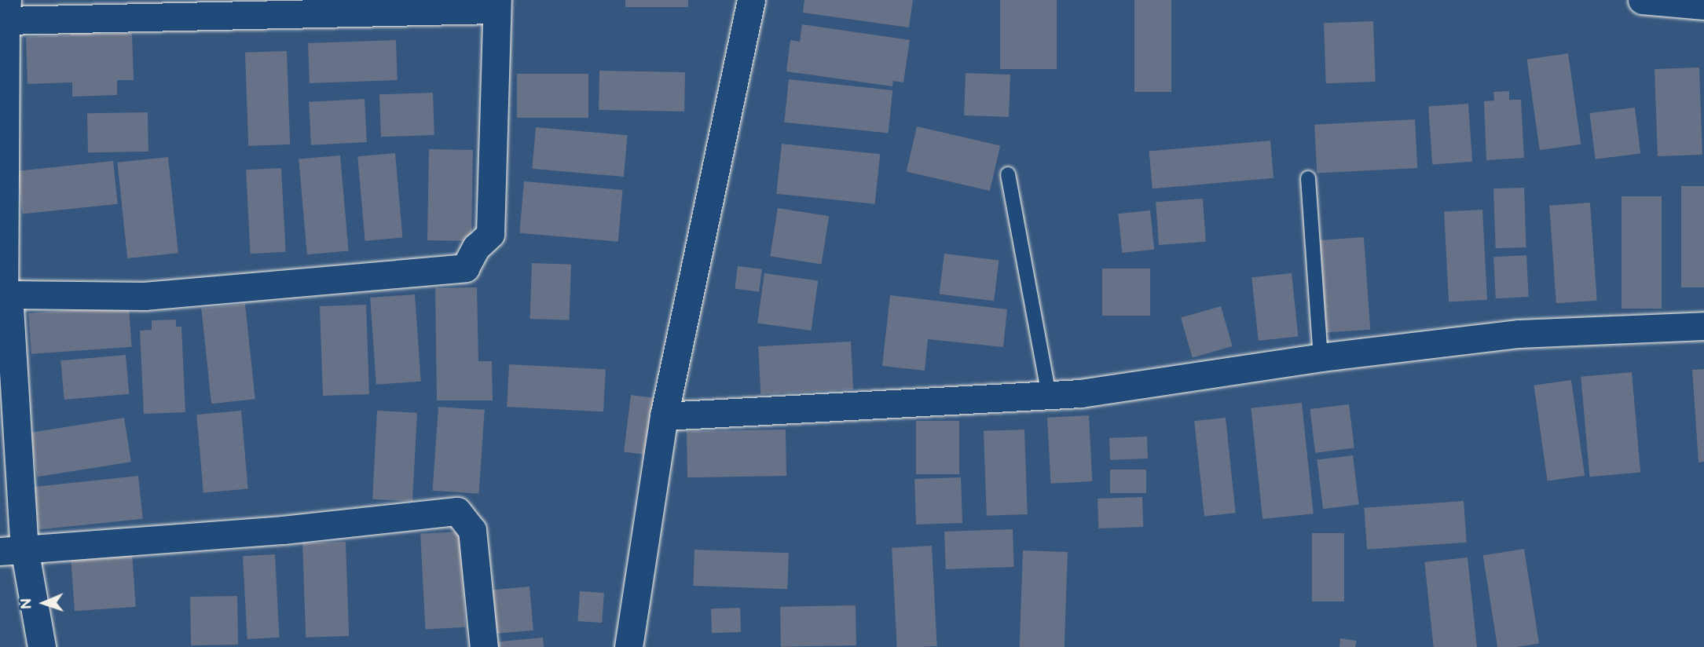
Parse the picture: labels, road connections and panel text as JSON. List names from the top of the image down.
{
  "north": "left"
}
